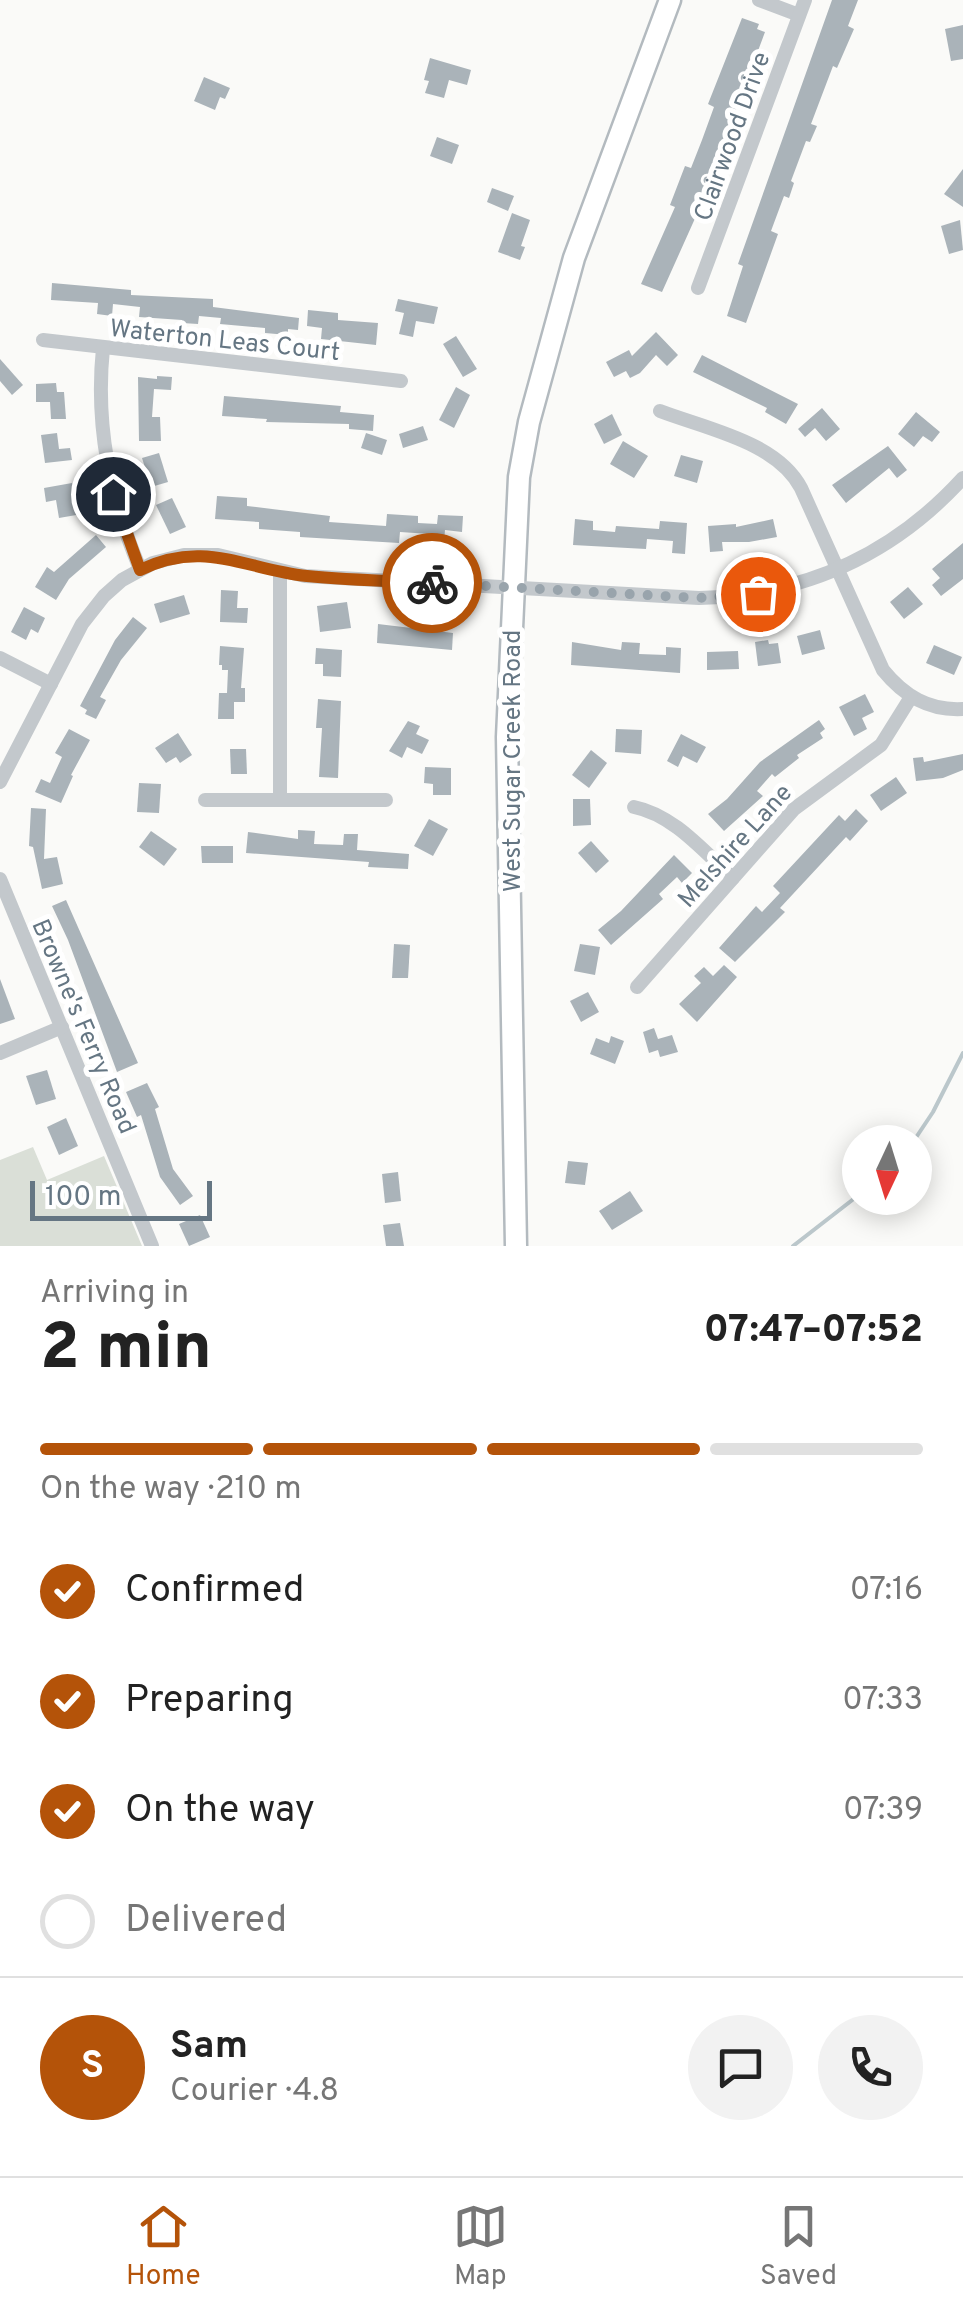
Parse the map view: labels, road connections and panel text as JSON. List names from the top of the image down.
{
  "streets": {
    "main road": ["West Sugar Creek Road"],
    "street": [
      "Clairwood Drive",
      "Waterton Leas Court",
      "Melshire Lane",
      "Browne's Ferry Road"
    ]
  },
  "scale_bar": "100 m",
  "north": "bottom",
  "page": {
    "scale": "100 m",
    "heading": ["2 min", "Arriving in", "07:47–07:52"],
    "panel": ["Sam", "Courier · 4.8"],
    "bar": "On the way · 210 m",
    "list": [
      ["Confirmed", "07:16"],
      ["Preparing", "07:33"],
      ["On the way", "07:39"],
      "Delivered"
    ],
    "round": "S",
    "tabs": ["Home", "Map", "Saved"]
  }
}
